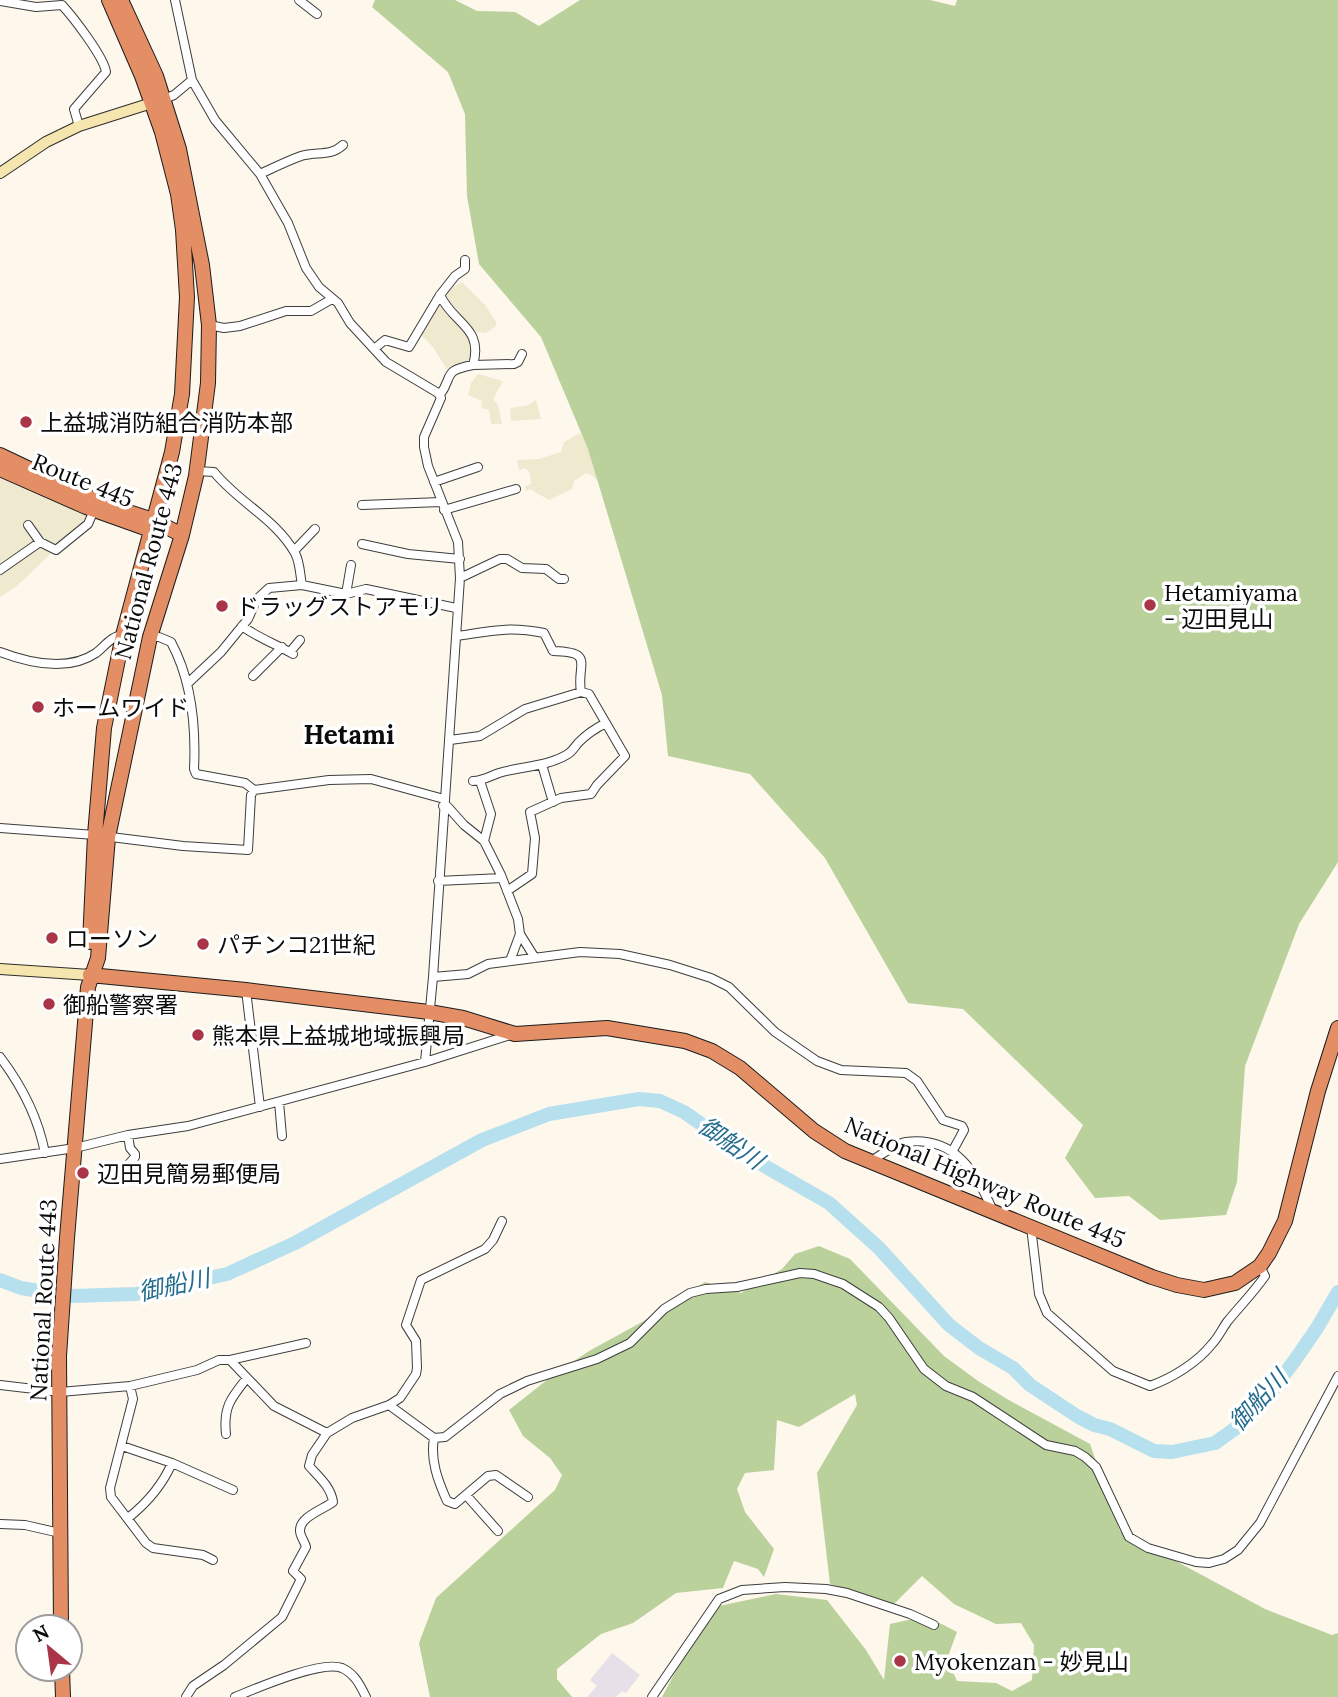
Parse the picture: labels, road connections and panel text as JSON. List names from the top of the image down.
{
  "streets": {
    "highway": ["Route 445", "National Route 443", "National Highway Route 445"]
  },
  "crossings": [
    ["Route 445", "National Route 443"],
    ["National Route 443", "National Highway Route 445"]
  ],
  "districts": ["Hetami"],
  "water": ["御船川"],
  "places": [
    "上益城消防組合消防本部",
    "Hetamiyama - 辺田見山",
    "ドラッグストアモリ",
    "ホームワイド",
    "ローソン",
    "パチンコ21世紀",
    "御船警察署",
    "熊本県上益城地域振興局",
    "辺田見簡易郵便局",
    "Myokenzan - 妙見山"
  ],
  "north": "top left"
}
